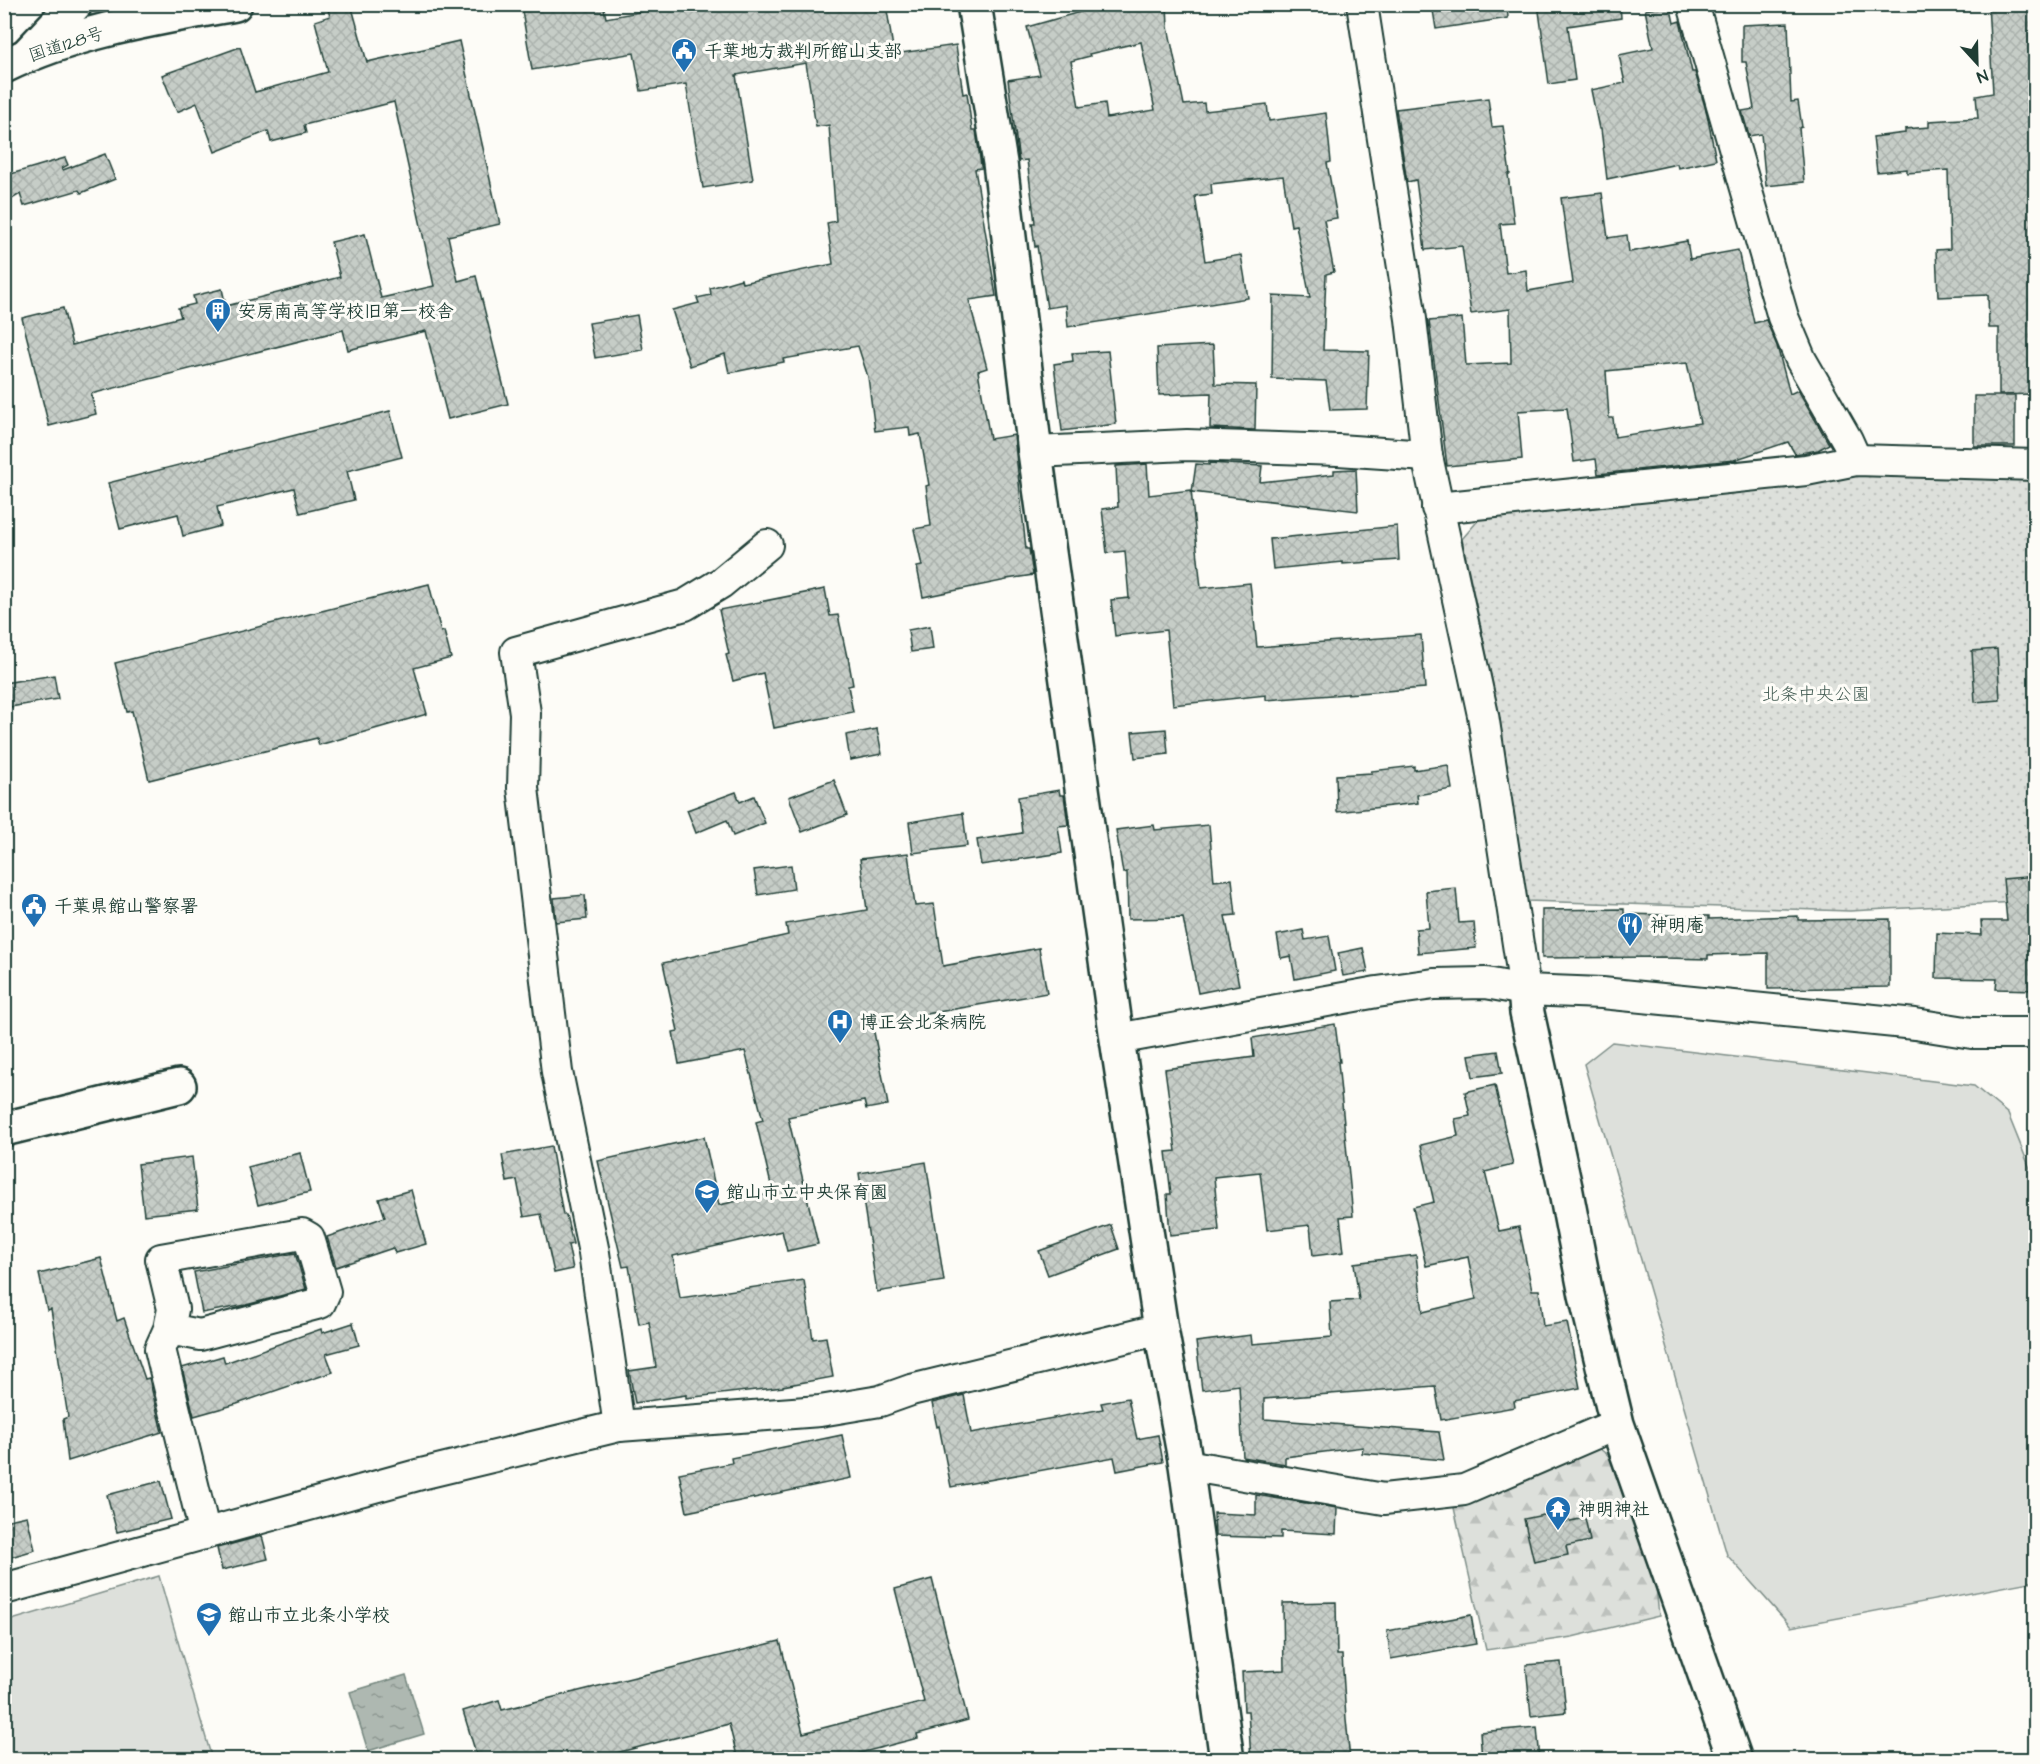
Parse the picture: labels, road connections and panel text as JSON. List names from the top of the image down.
{
  "streets": {
    "main road": ["国道128号"]
  },
  "parks": ["北条中央公園"],
  "places": {
    "public building": ["千葉地方裁判所館山支部", "千葉県館山警察署"],
    "building": ["安房南高等学校旧第一校舎"],
    "restaurant": ["神明庵"],
    "hospital": ["博正会北条病院"],
    "school or university": ["館山市立中央保育園", "館山市立北条小学校"],
    "temple": ["神明神社"]
  },
  "north": "bottom"
}
